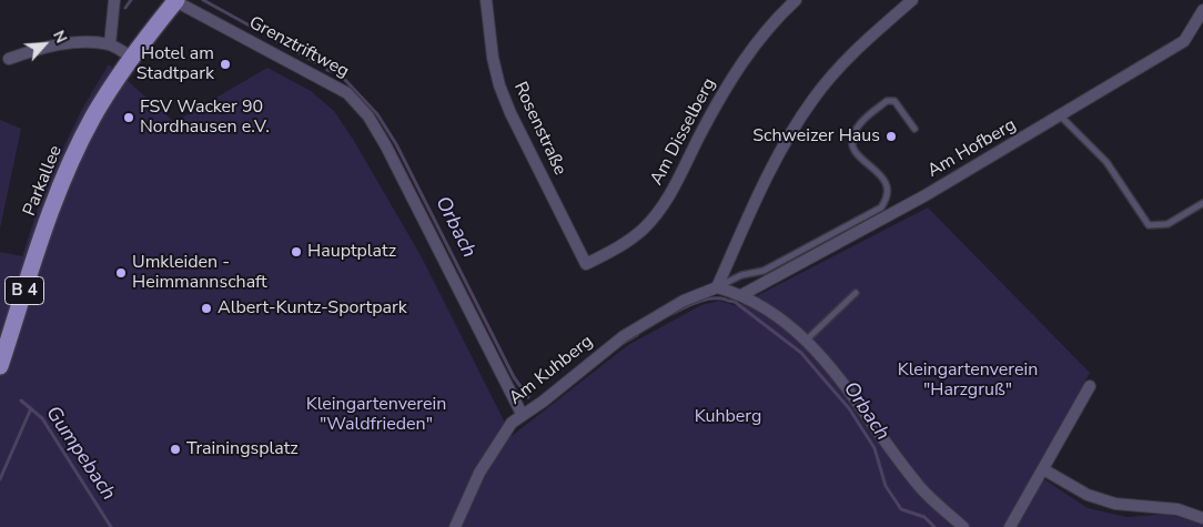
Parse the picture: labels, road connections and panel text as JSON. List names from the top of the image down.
{
  "streets": {
    "main road": ["Parkallee", "B 4"],
    "street": [
      "Grenztriftweg",
      "Rosenstraße",
      "Am Disselberg",
      "Am Hofberg",
      "Am Kuhberg"
    ]
  },
  "crossings": [
    ["Grenztriftweg", "B 4"],
    ["Grenztriftweg", "Am Kuhberg"],
    ["Rosenstraße", "Am Disselberg"],
    ["Parkallee", "B 4"]
  ],
  "water": ["Orbach", "Gumpebach"],
  "parks": ["Kleingartenverein \"Harzgruß\"", "Kleingartenverein \"Waldfrieden\"", "Kuhberg"],
  "places": [
    "Hotel am Stadtpark",
    "FSV Wacker 90 Nordhausen e.V.",
    "Schweizer Haus",
    "Hauptplatz",
    "Umkleiden - Heimmannschaft",
    "Albert-Kuntz-Sportpark",
    "Trainingsplatz"
  ],
  "north": "top right"
}
